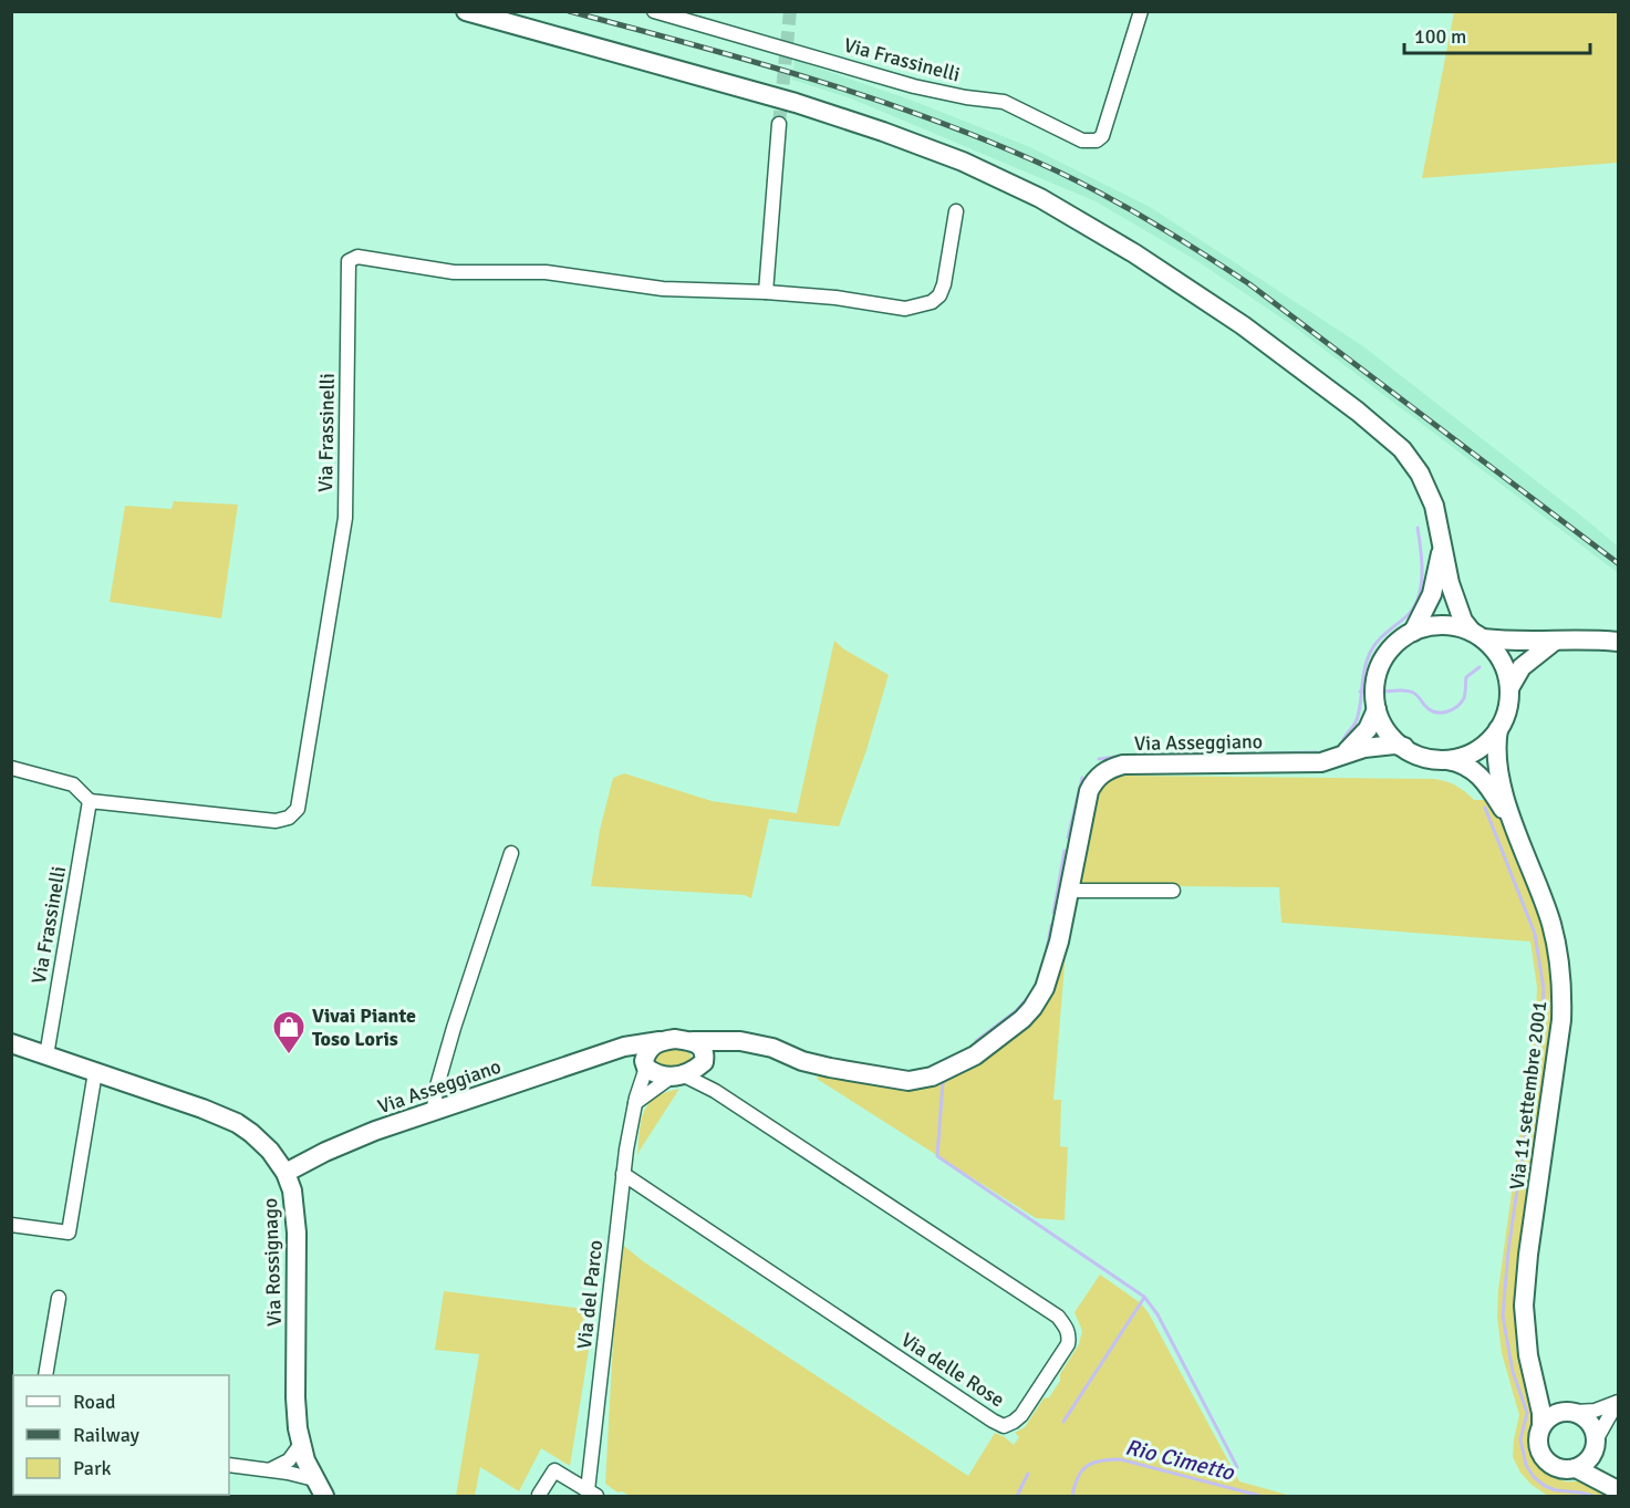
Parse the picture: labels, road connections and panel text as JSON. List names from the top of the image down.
{
  "streets": {
    "main road": ["Via Asseggiano", "Via 11 settembre 2001", "Via Rossignago"],
    "street": ["Via Frassinelli", "Via del Parco", "Via delle Rose"]
  },
  "crossings": [
    ["Via Frassinelli", "Via Rossignago"],
    ["Via Asseggiano", "Via 11 settembre 2001"],
    ["Via Asseggiano", "Via Rossignago"],
    ["Via Asseggiano", "Via del Parco"],
    ["Via Asseggiano", "Via delle Rose"],
    ["Via del Parco", "Via delle Rose"]
  ],
  "water": ["Rio Cimetto"],
  "places": {
    "shop": ["Vivai Piante Toso Loris"]
  },
  "legend": ["Road", "Railway", "Park"],
  "scale_bar": "100 m"
}
